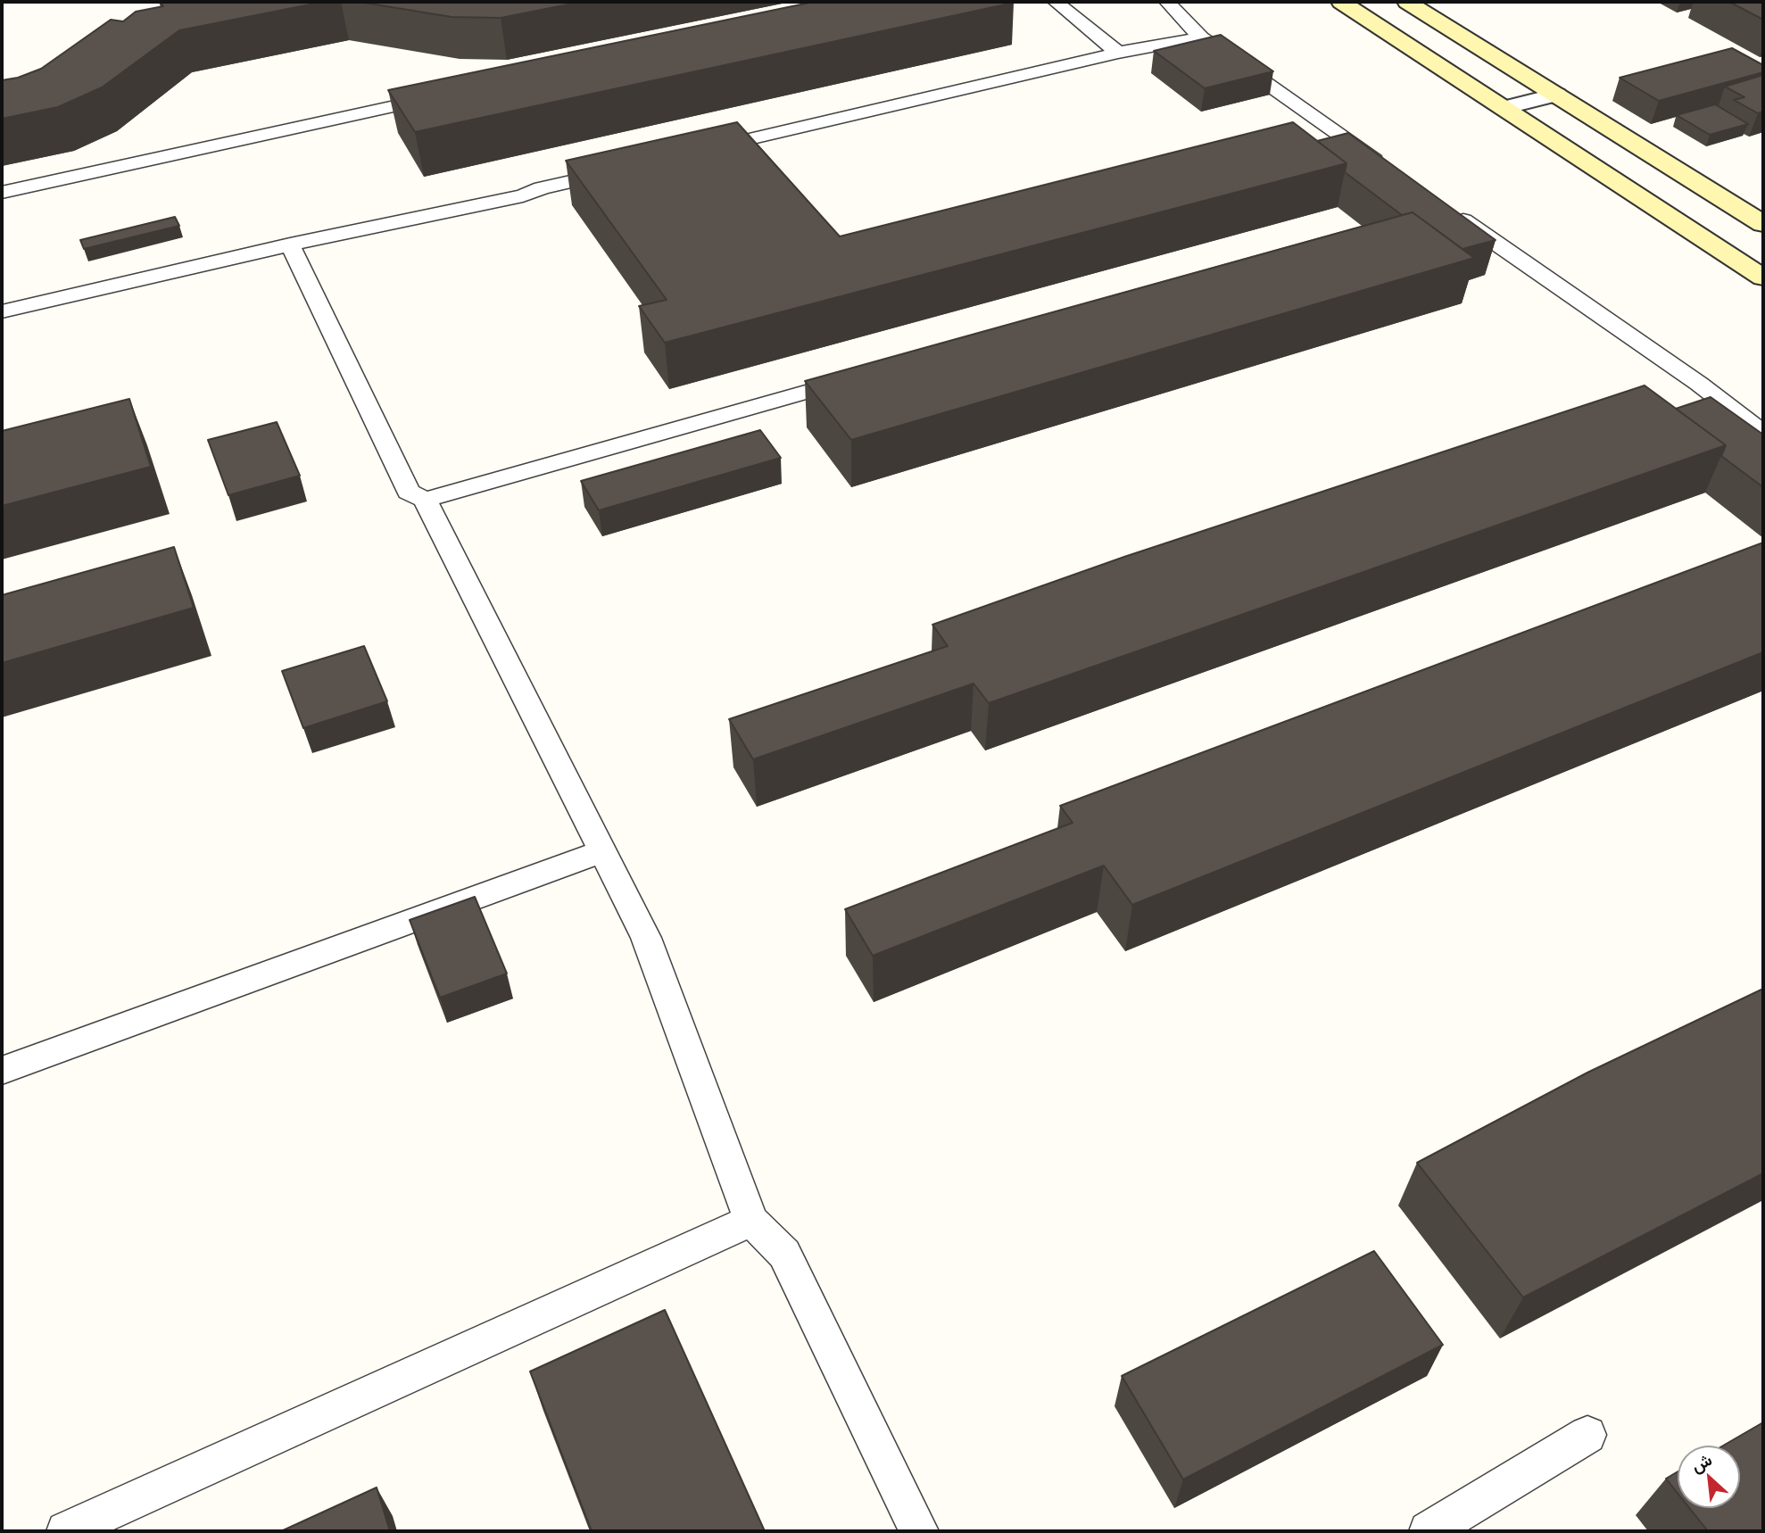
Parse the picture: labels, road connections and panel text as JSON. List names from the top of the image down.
{
  "north": "top left"
}
